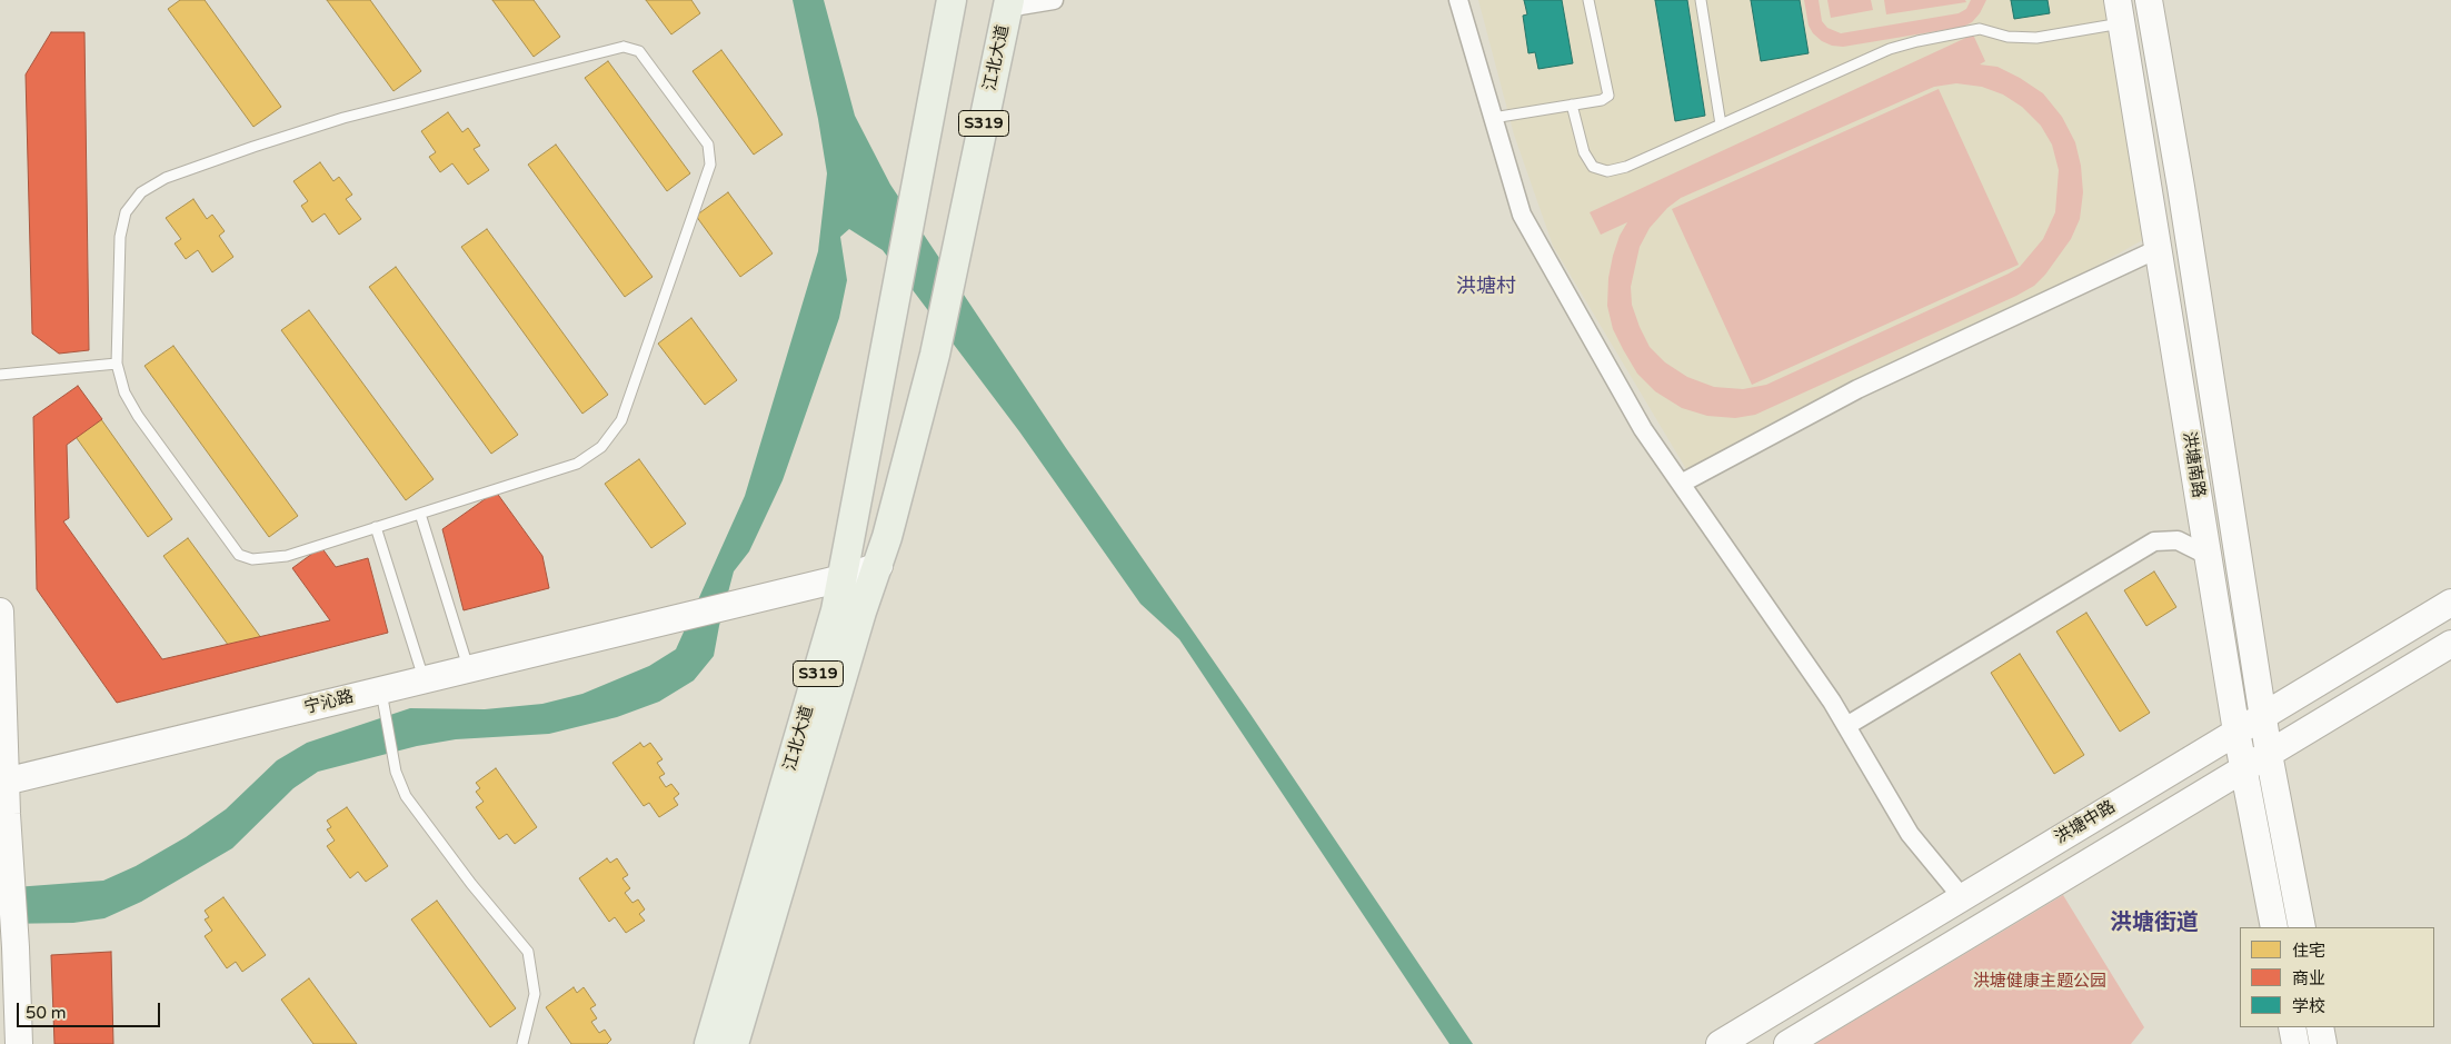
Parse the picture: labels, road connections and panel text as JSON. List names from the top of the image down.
{
  "streets": {
    "main road": [
      "江北大道",
      "S319",
      "洪塘南路",
      "宁沁路",
      "洪塘中路"
    ]
  },
  "crossings": [
    ["江北大道", "宁沁路"],
    ["洪塘南路", "洪塘中路"]
  ],
  "districts": ["洪塘村", "洪塘街道"],
  "parks": ["洪塘健康主题公园"],
  "legend": ["住宅", "商业", "学校"],
  "scale_bar": "50 m"
}
